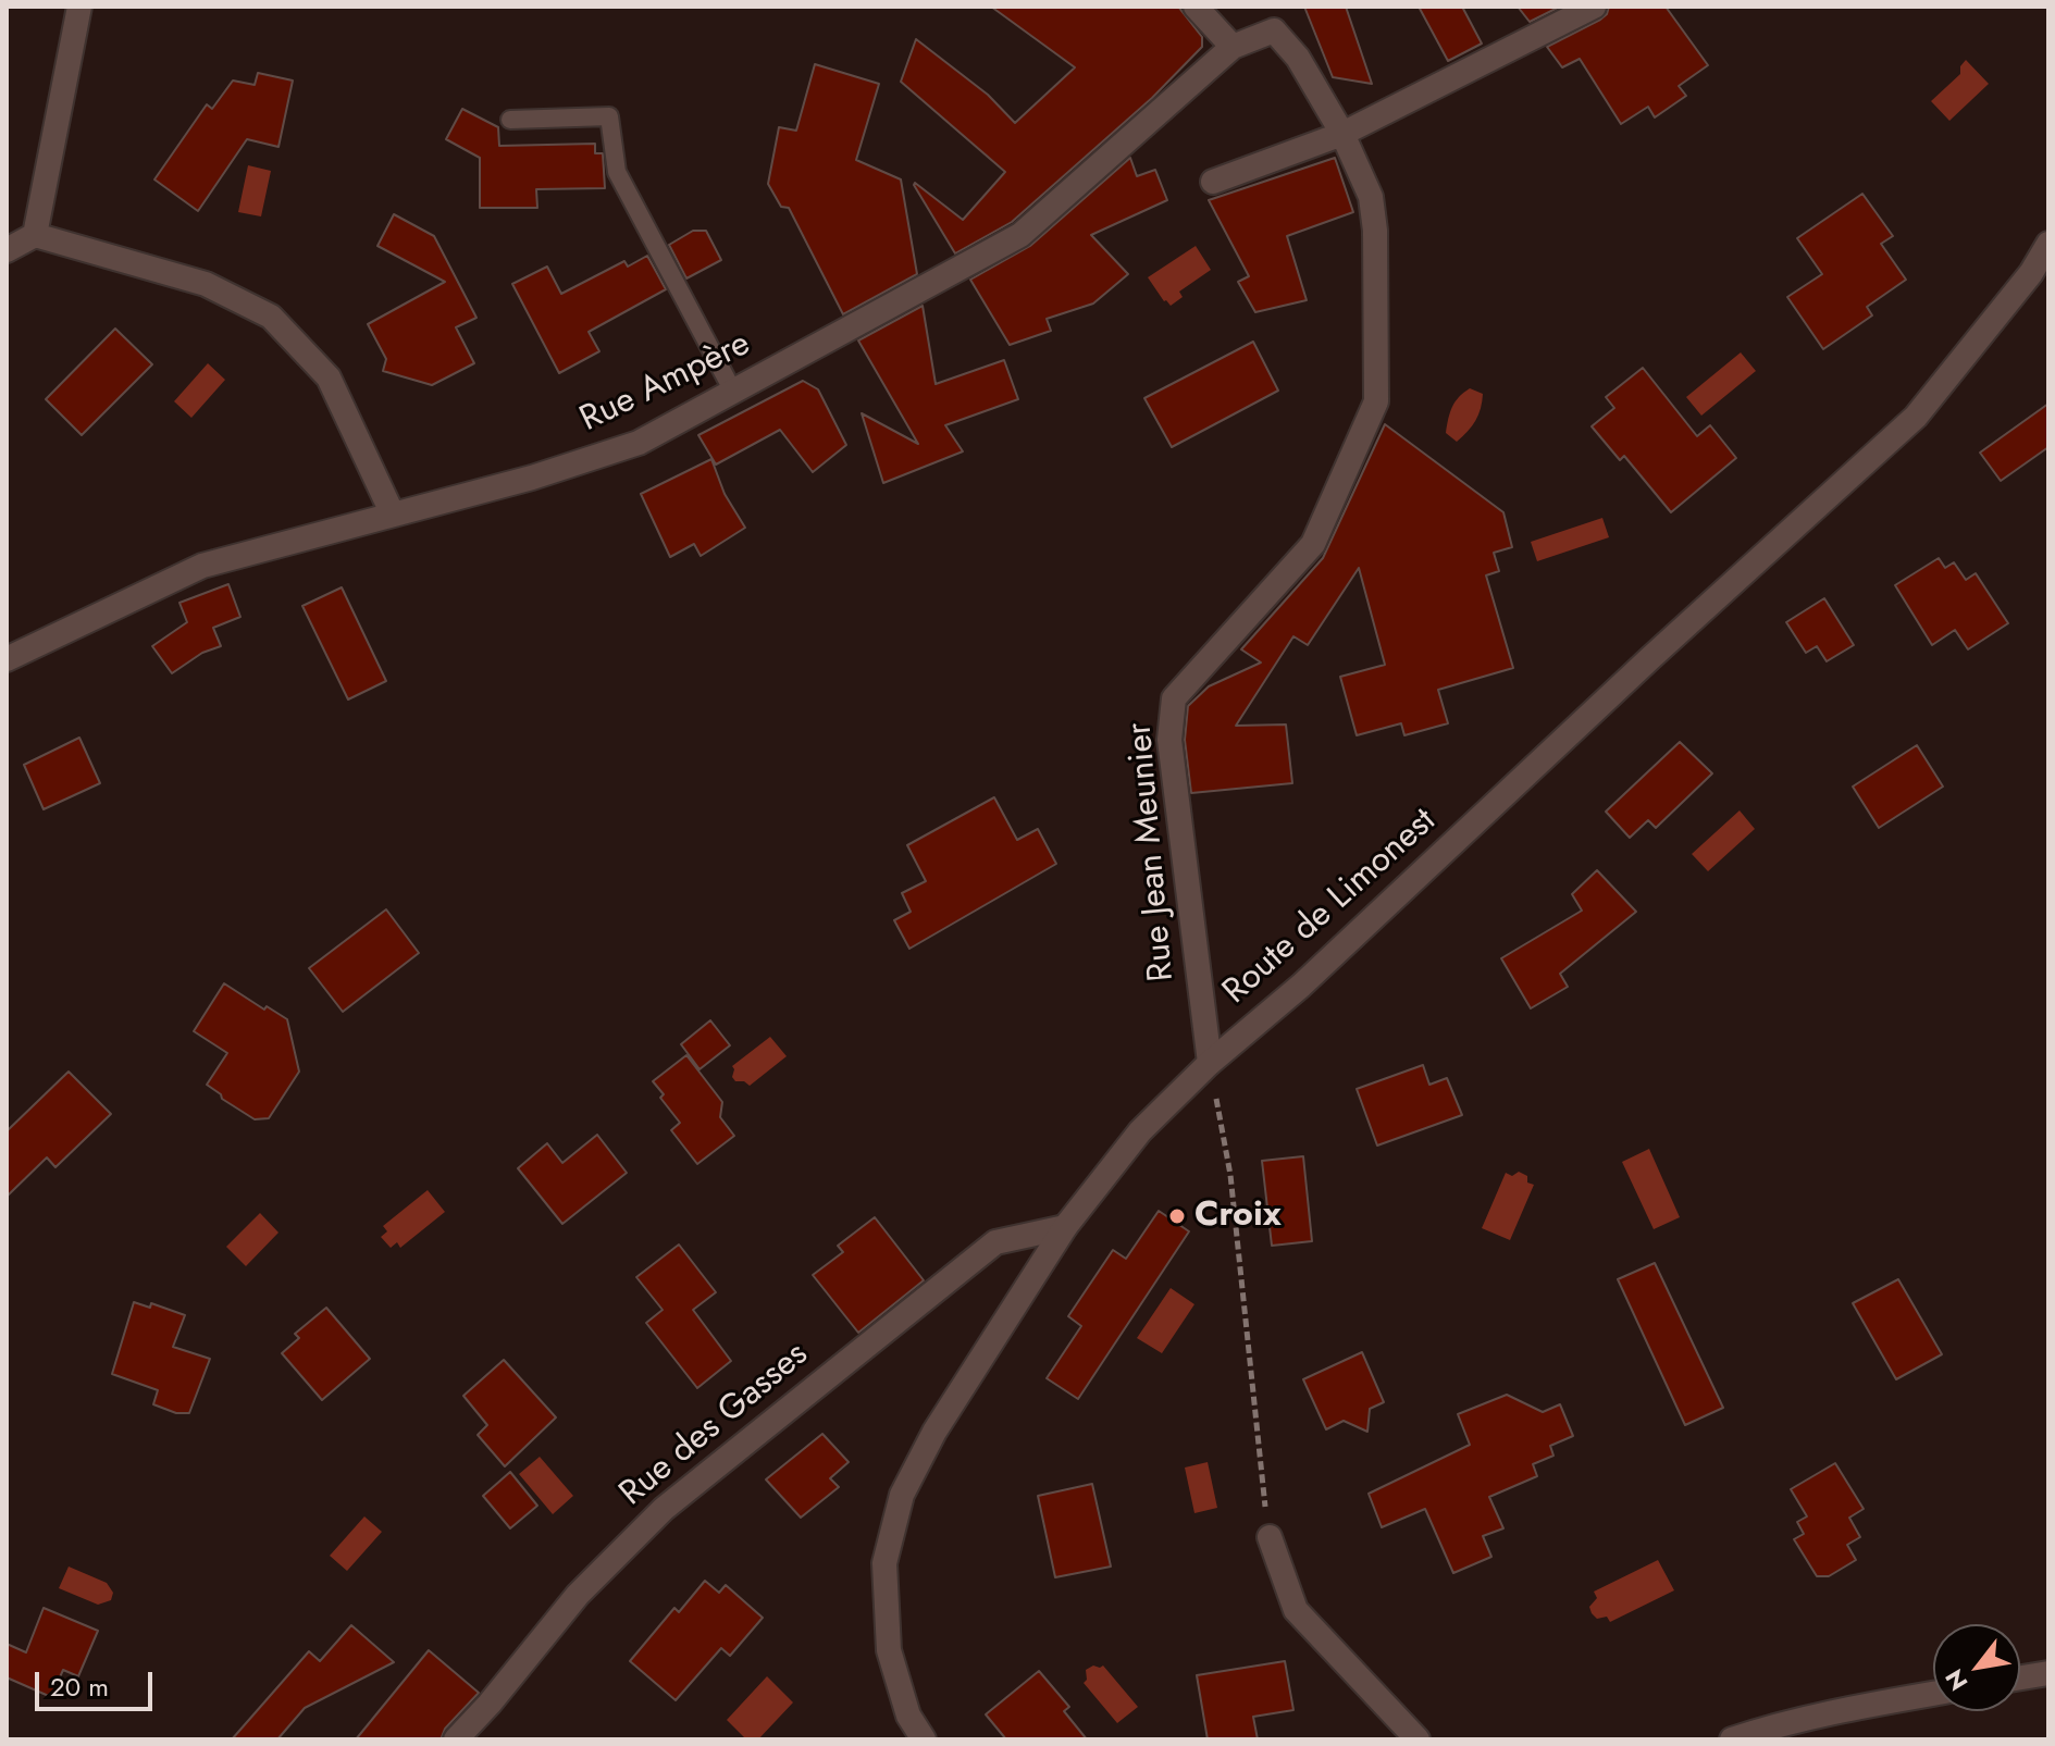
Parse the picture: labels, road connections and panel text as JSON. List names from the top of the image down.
{
  "streets": {
    "street": [
      "Rue Ampère",
      "Rue Jean Meunier",
      "Route de Limonest",
      "Rue des Gasses"
    ]
  },
  "crossings": [
    ["Rue Jean Meunier", "Route de Limonest"],
    ["Route de Limonest", "Rue des Gasses"]
  ],
  "places": ["Croix"],
  "scale_bar": "20 m",
  "north": "bottom left"
}
